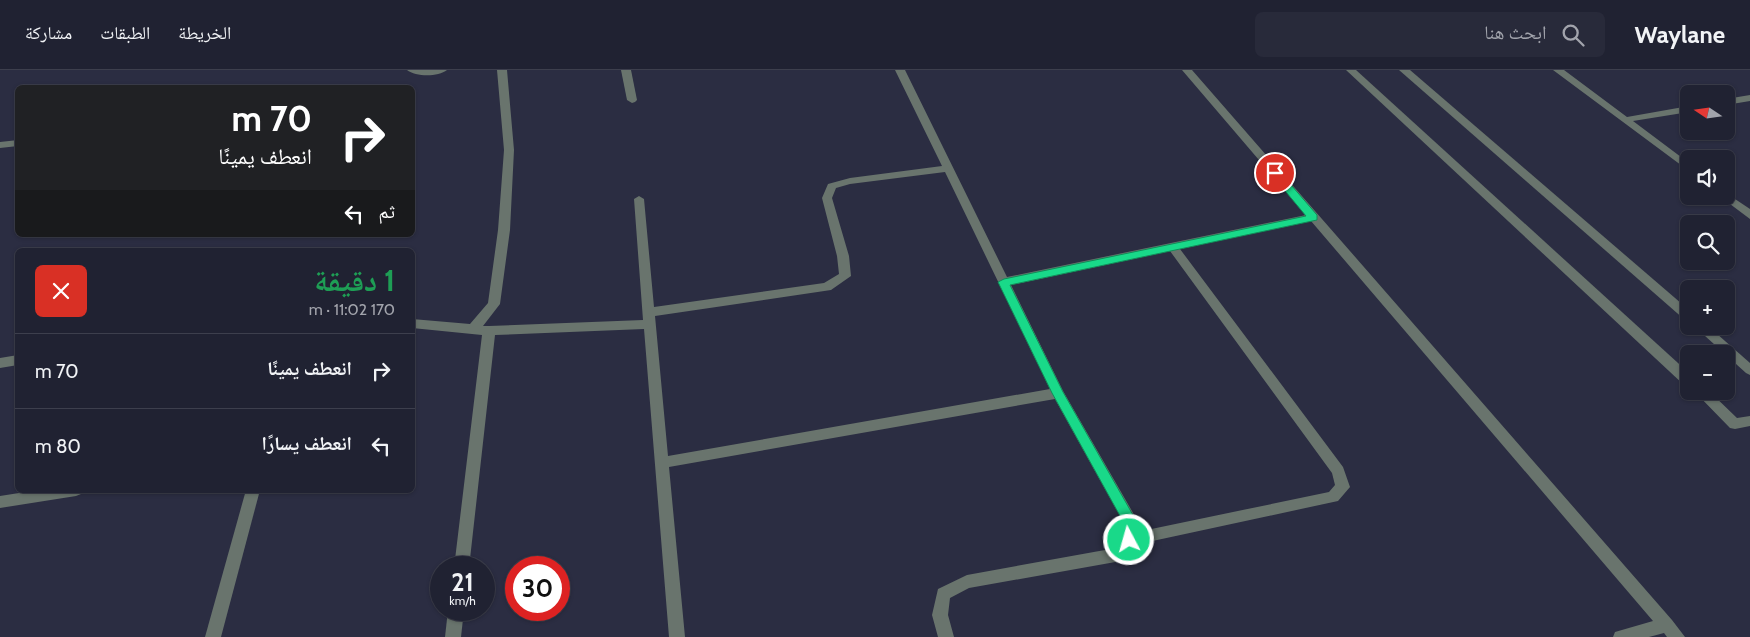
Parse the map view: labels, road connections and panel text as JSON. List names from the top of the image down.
{
  "north": "left",
  "page": {
    "header": "Waylane",
    "search": "ابحث هنا",
    "nav": ["الخريطة", "الطبقات", "مشاركة"],
    "map_buttons": ["+", "−"],
    "turn": ["70 m", "انعطف يمينًا"],
    "then": "ثم",
    "heading": ["1 دقيقة", "170 m · 11:02"],
    "list": [
      {
        "name": "انعطف يمينًا",
        "value": "70 m"
      },
      {
        "name": "انعطف يسارًا",
        "value": "80 m"
      }
    ],
    "speed": "21 km/h",
    "limit": "30"
  }
}
